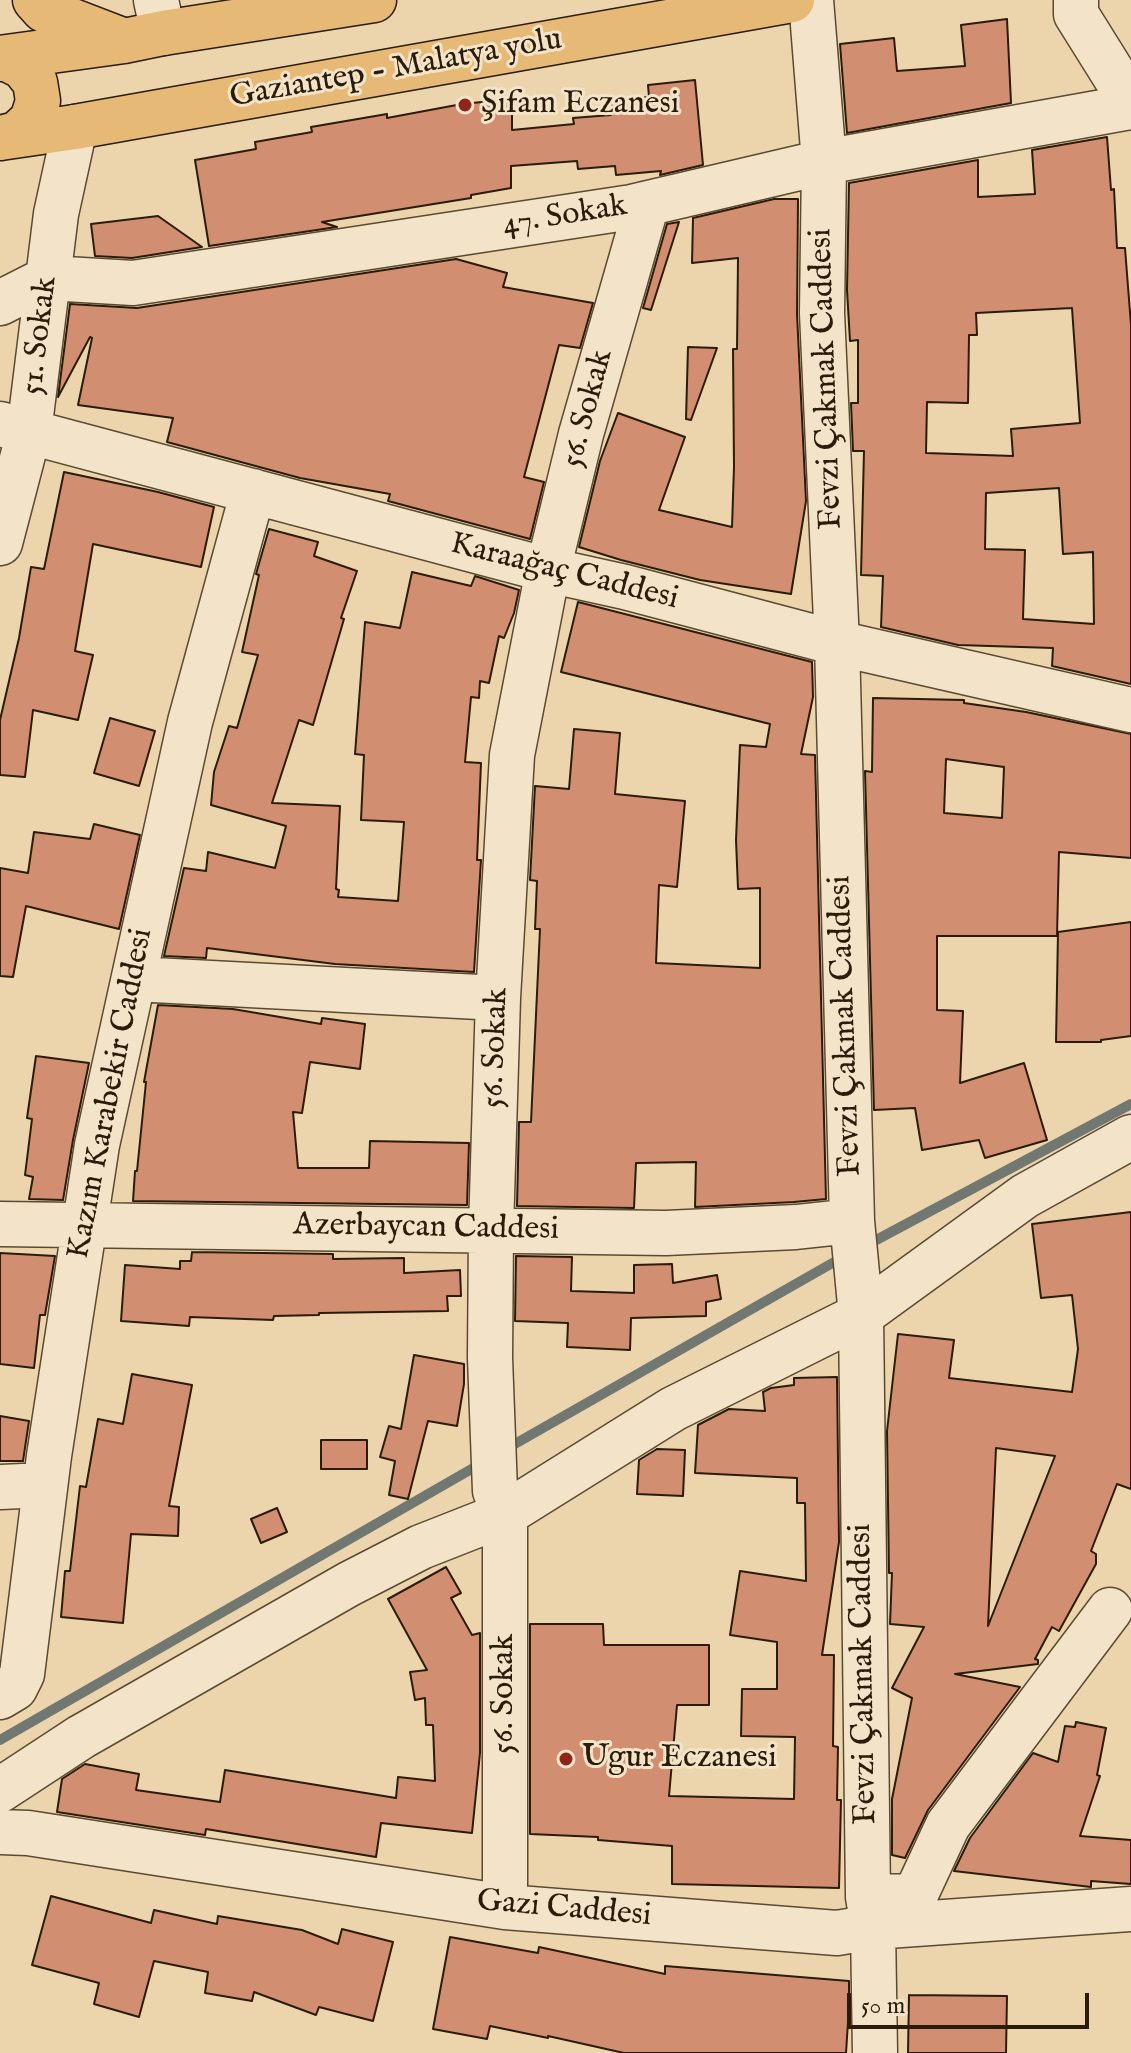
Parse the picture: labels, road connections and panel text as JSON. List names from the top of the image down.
{
  "streets": {
    "highway": ["Gaziantep - Malatya yolu"],
    "street": [
      "47. Sokak",
      "51. Sokak",
      "Fevzi Çakmak Caddesi",
      "56. Sokak",
      "Karaağaç Caddesi",
      "Kazım Karabekir Caddesi",
      "Azerbaycan Caddesi",
      "Gazi Caddesi"
    ]
  },
  "crossings": [
    ["Gaziantep - Malatya yolu", "51. Sokak"],
    ["47. Sokak", "51. Sokak"],
    ["47. Sokak", "Fevzi Çakmak Caddesi"],
    ["47. Sokak", "56. Sokak"],
    ["51. Sokak", "Karaağaç Caddesi"],
    ["Fevzi Çakmak Caddesi", "Karaağaç Caddesi"],
    ["Fevzi Çakmak Caddesi", "Azerbaycan Caddesi"],
    ["Fevzi Çakmak Caddesi", "Gazi Caddesi"],
    ["56. Sokak", "Karaağaç Caddesi"],
    ["56. Sokak", "Azerbaycan Caddesi"],
    ["56. Sokak", "Gazi Caddesi"],
    ["Karaağaç Caddesi", "Kazım Karabekir Caddesi"],
    ["Kazım Karabekir Caddesi", "Azerbaycan Caddesi"]
  ],
  "places": ["Şifam Eczanesi", "Ugur Eczanesi"],
  "scale_bar": "50 m"
}
